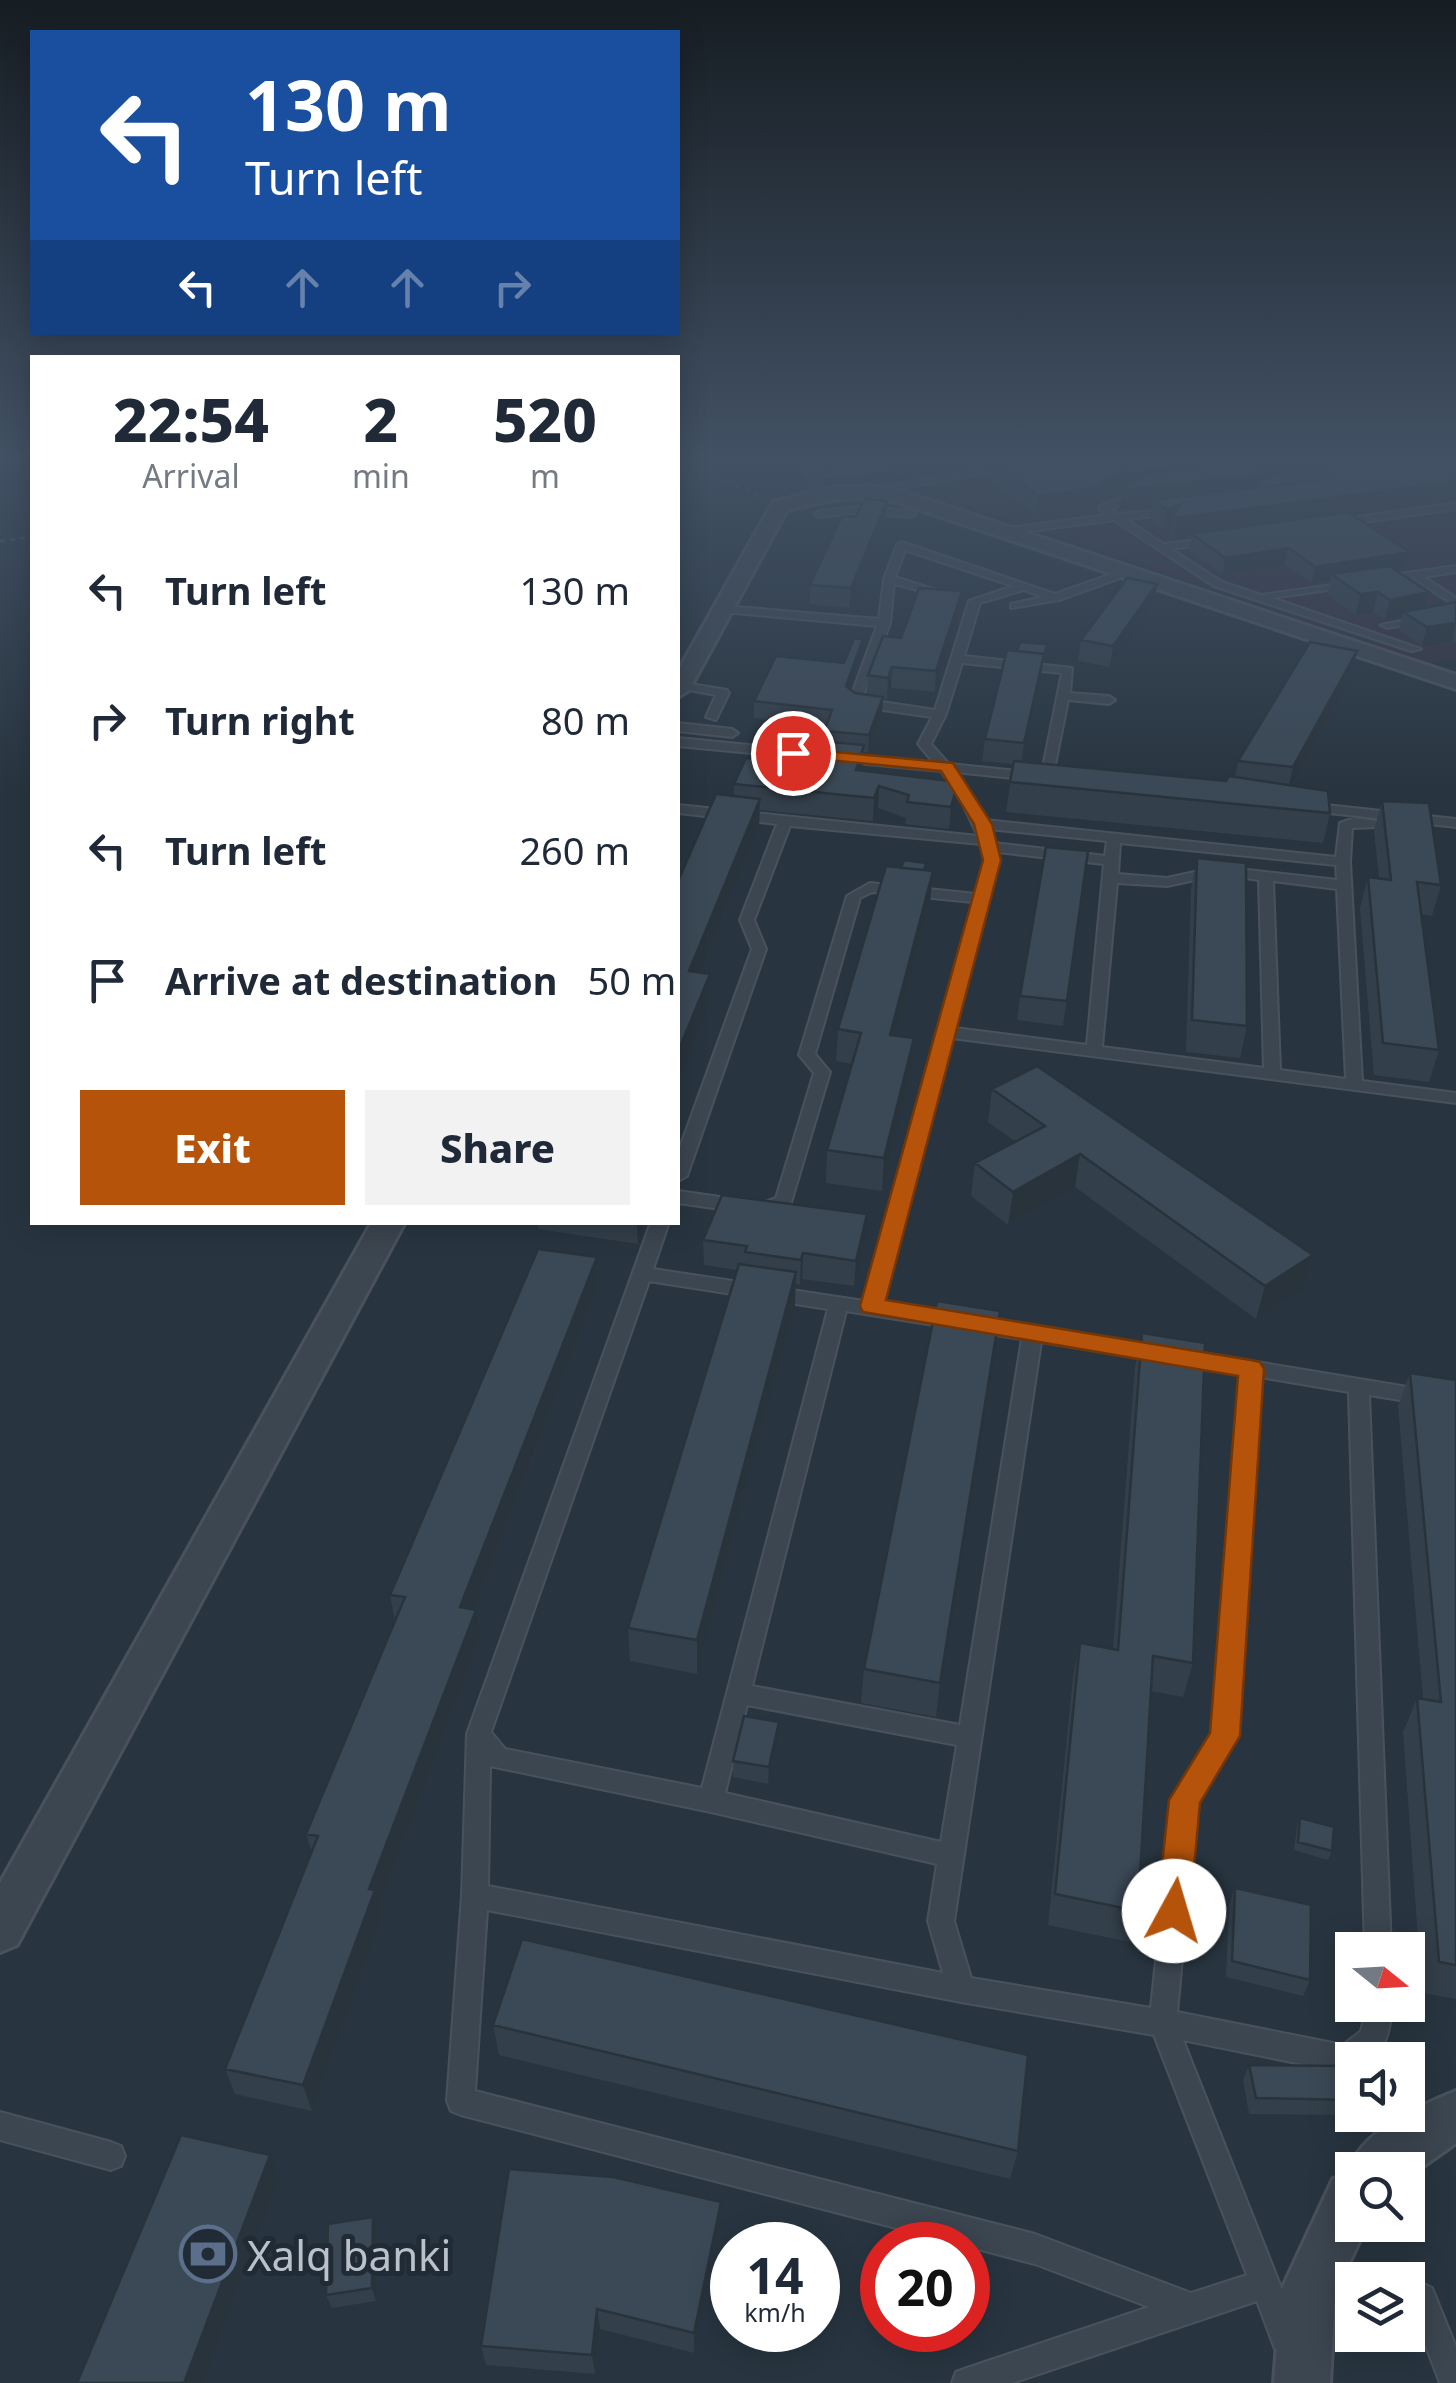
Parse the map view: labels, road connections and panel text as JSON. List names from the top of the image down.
{
  "places": {
    "bank": ["Xalq banki"]
  },
  "north": "right",
  "page": {
    "turn": ["130 m", "Turn left"],
    "eta": [
      "22:54",
      "Arrival",
      "2",
      "min",
      "520",
      "m"
    ],
    "list": [
      {
        "name": "Turn left",
        "value": "130 m"
      },
      {
        "name": "Turn right",
        "value": "80 m"
      },
      {
        "name": "Turn left",
        "value": "260 m"
      },
      {
        "name": "Arrive at destination",
        "value": "50 m"
      }
    ],
    "buttons": ["Exit", "Share"],
    "speed": "14 km/h",
    "limit": "20"
  }
}
